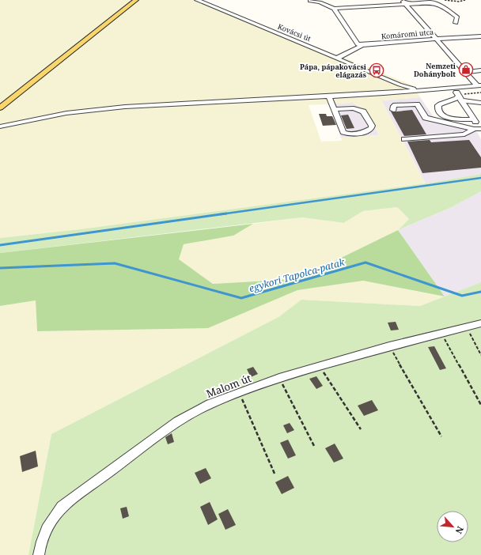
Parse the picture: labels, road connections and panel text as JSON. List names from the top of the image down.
{
  "streets": {
    "street": ["Kovácsi út", "Komáromi utca", "Malom út"]
  },
  "crossings": [
    ["Kovácsi út", "Komáromi utca"]
  ],
  "water": ["egykori Tapolca-patak"],
  "places": {
    "shop": ["Nemzeti Dohánybolt"],
    "bus stop": ["Pápa, pápakovácsi elágazás"]
  },
  "north": "bottom right"
}
